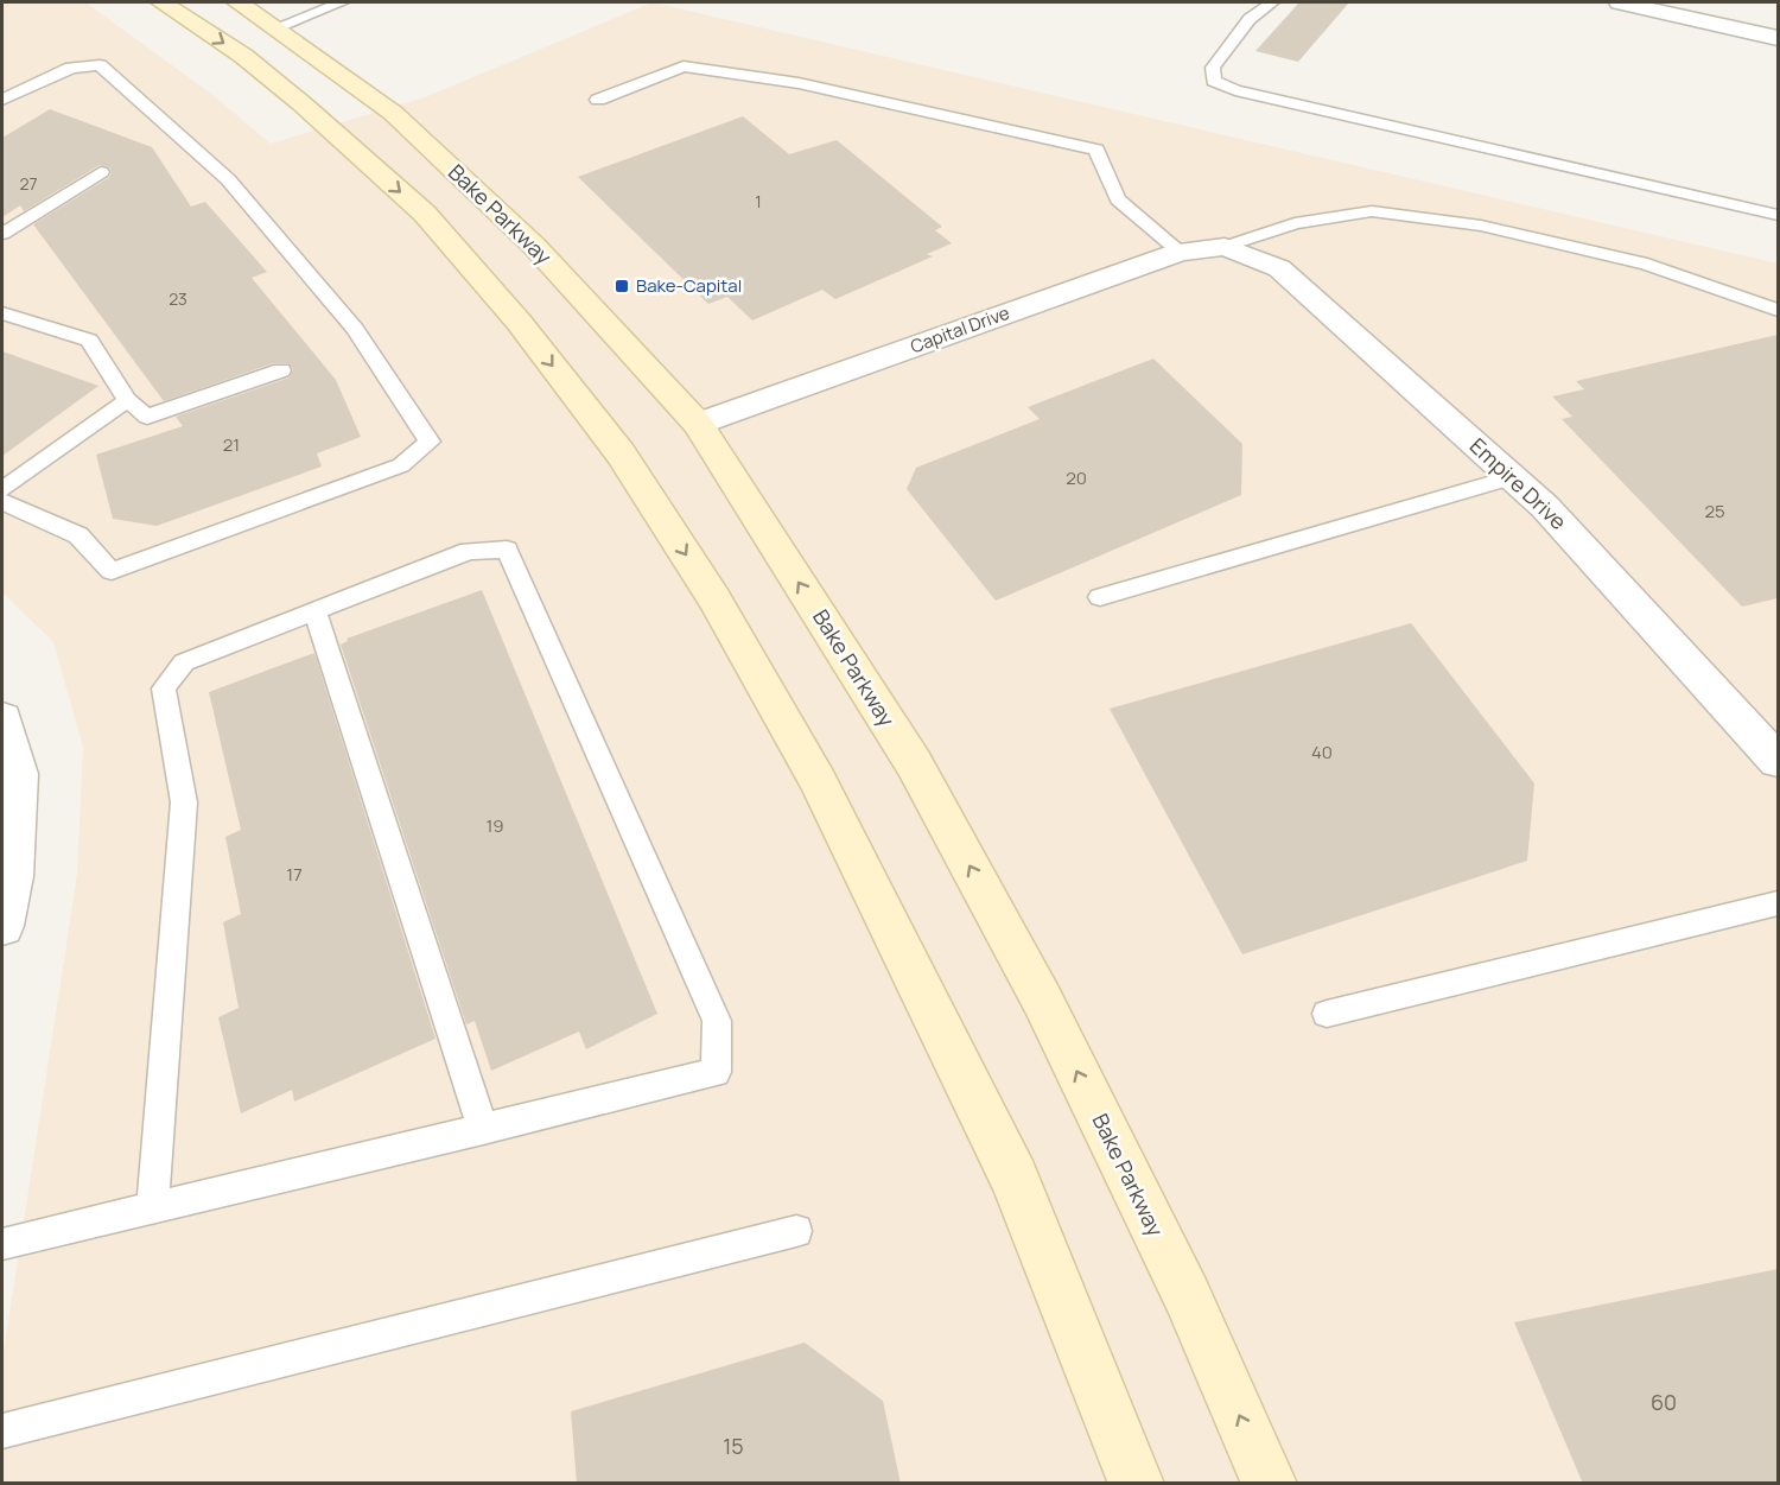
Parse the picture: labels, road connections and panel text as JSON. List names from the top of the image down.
{
  "streets": {
    "main road": ["Bake Parkway"],
    "street": ["Capital Drive", "Empire Drive"]
  },
  "crossings": [
    ["Bake Parkway", "Capital Drive"],
    ["Capital Drive", "Empire Drive"]
  ],
  "places": {
    "transit": ["Bake-Capital"]
  },
  "house_numbers": [
    "27",
    "1",
    "23",
    "21",
    "20",
    "25",
    "40",
    "19",
    "17",
    "60",
    "15"
  ]
}
